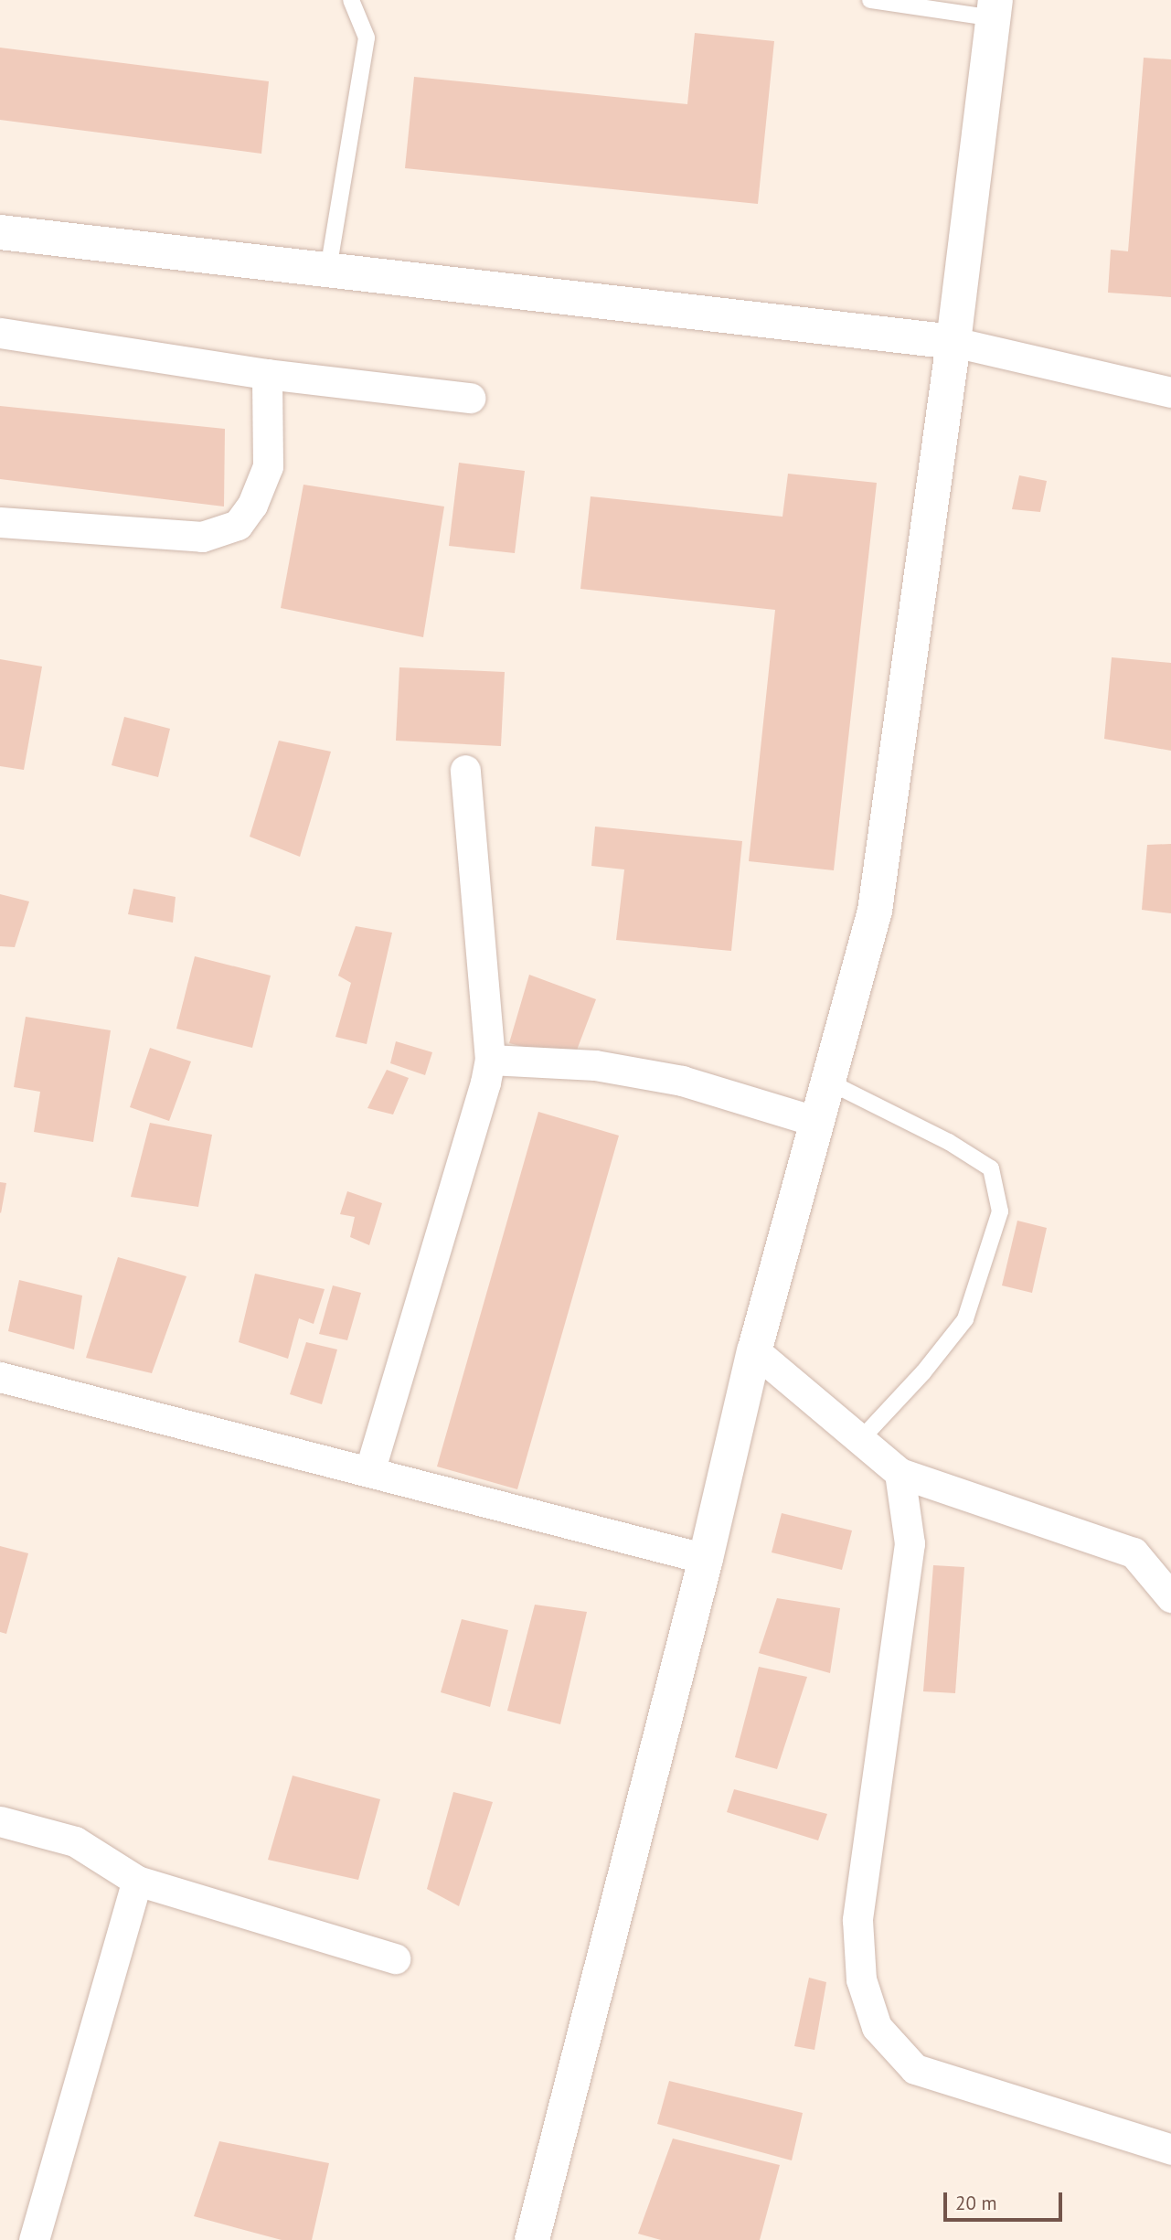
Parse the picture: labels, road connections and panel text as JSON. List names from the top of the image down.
{
  "scale_bar": "20 m"
}
